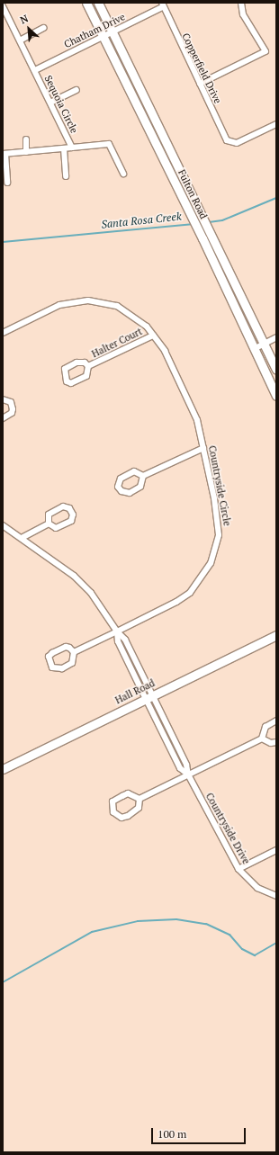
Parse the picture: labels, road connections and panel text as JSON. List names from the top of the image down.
{
  "streets": {
    "main road": ["Fulton Road", "Hall Road"],
    "street": [
      "Chatham Drive",
      "Copperfield Drive",
      "Sequoia Circle",
      "Halter Court",
      "Countryside Circle",
      "Countryside Drive"
    ]
  },
  "crossings": [
    ["Chatham Drive", "Copperfield Drive"],
    ["Chatham Drive", "Sequoia Circle"],
    ["Chatham Drive", "Fulton Road"],
    ["Halter Court", "Countryside Circle"],
    ["Countryside Circle", "Countryside Drive"],
    ["Hall Road", "Countryside Drive"]
  ],
  "water": ["Santa Rosa Creek"],
  "scale_bar": "100 m",
  "north": "top left"
}
